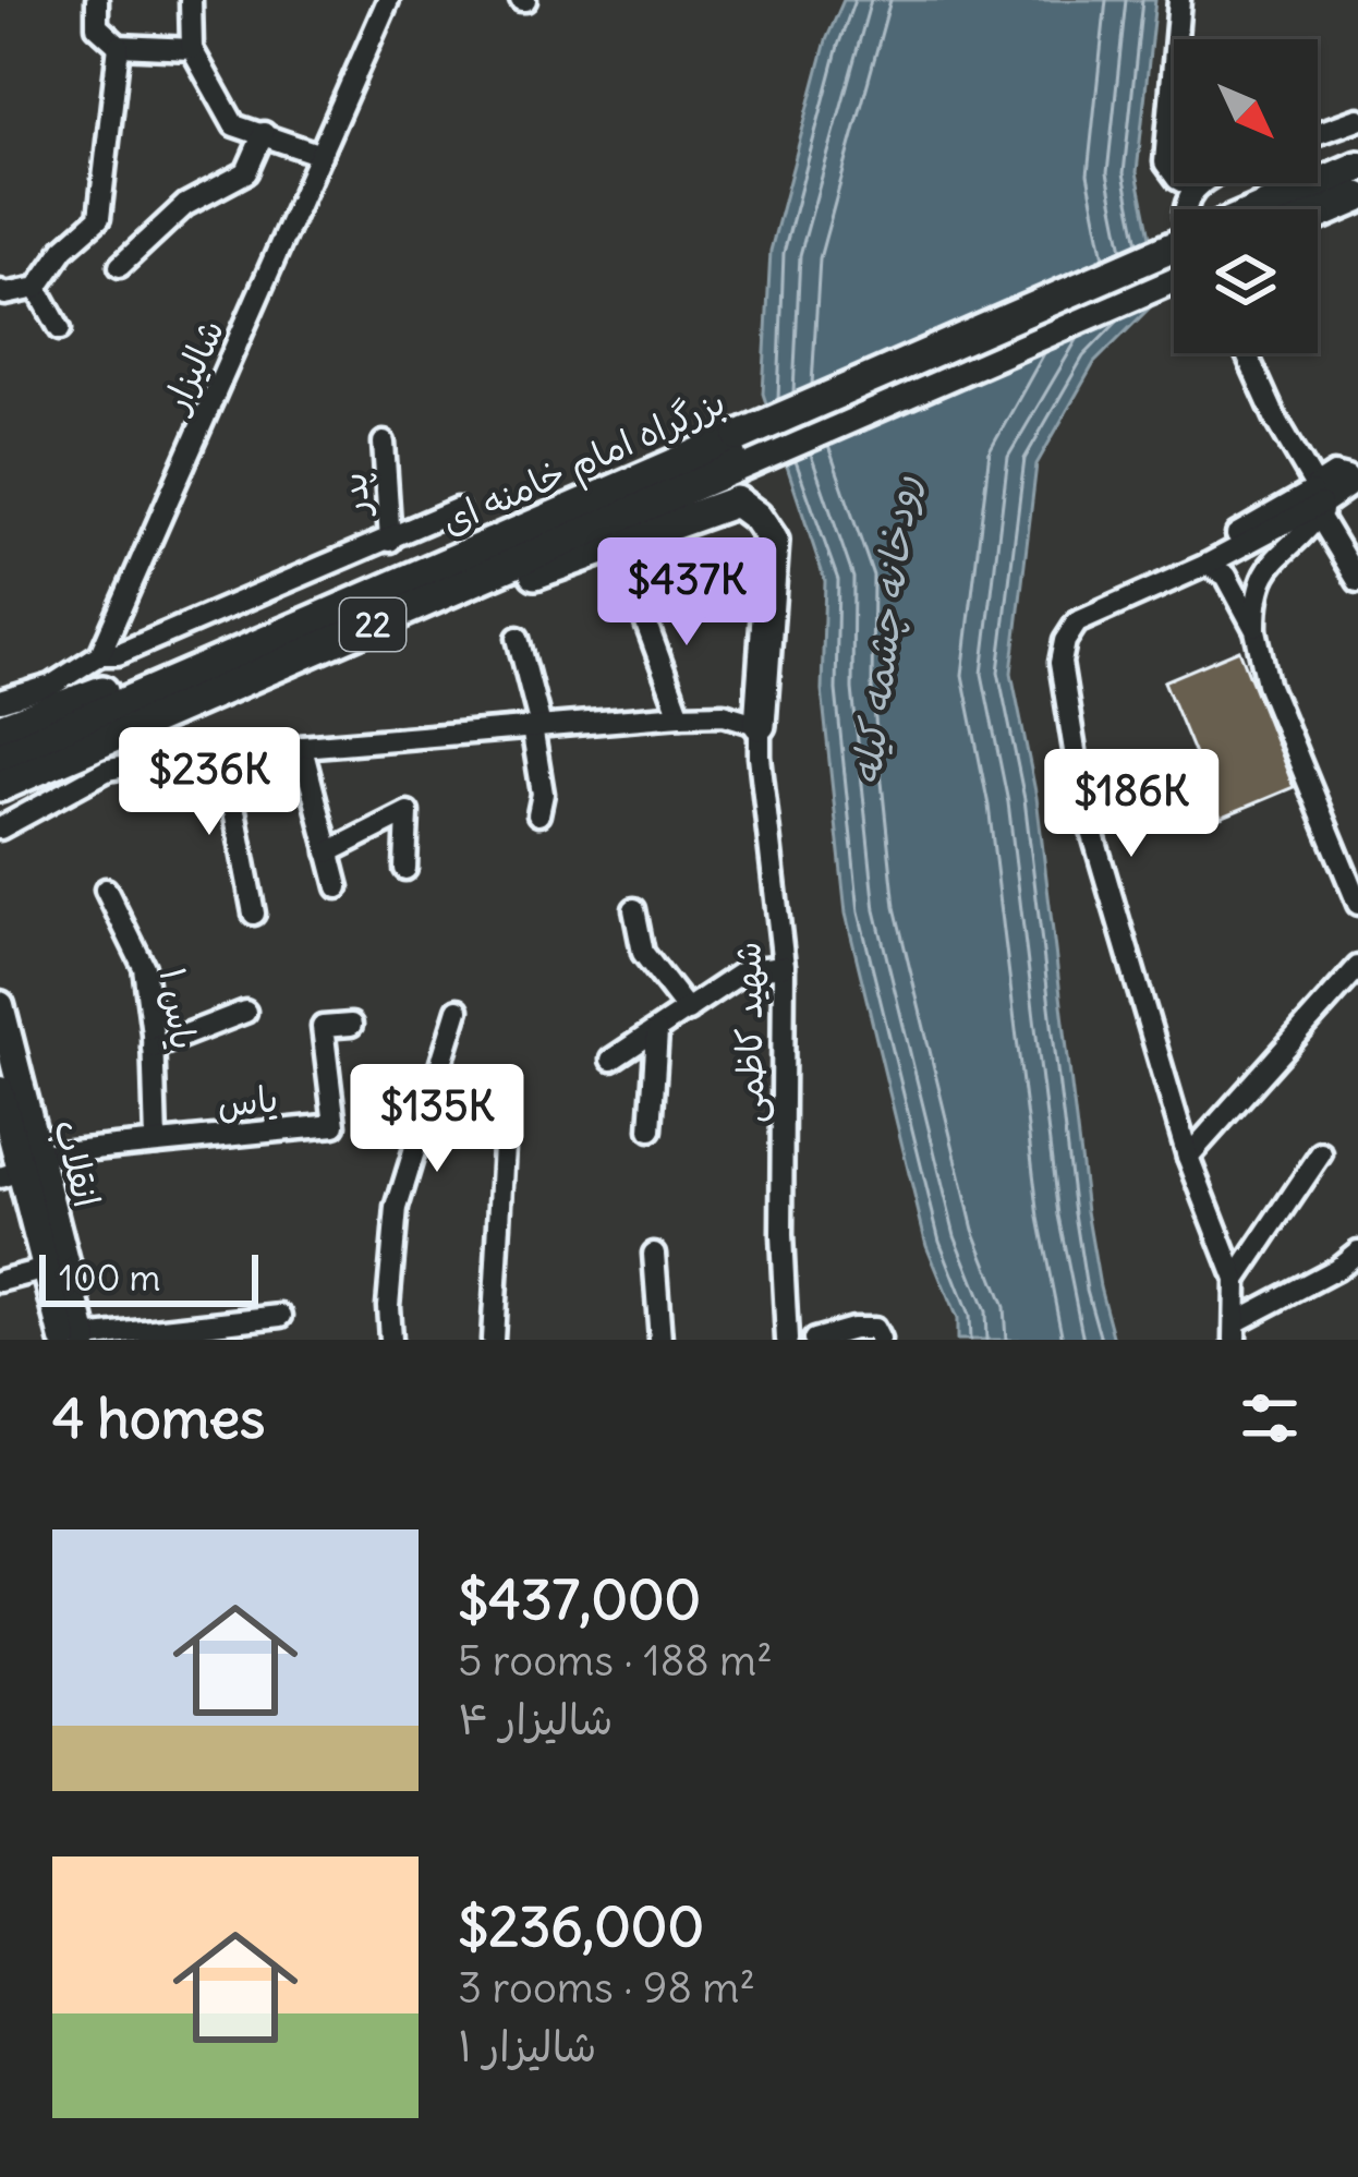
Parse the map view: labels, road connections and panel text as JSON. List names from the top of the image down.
{
  "streets": {
    "highway": ["بزرگراه امام خامنه ای", "22"],
    "main road": ["انقلاب"],
    "street": [
      "شالیزار",
      "پدر",
      "یاس ۱",
      "شهید کاظمی",
      "یاس"
    ]
  },
  "crossings": [
    ["یاس ۱", "یاس"],
    ["یاس", "انقلاب"]
  ],
  "water": ["رودخانه چشمه کیله"],
  "scale_bar": "100 m",
  "north": "bottom right",
  "page": {
    "price": [
      "$437K",
      "$236K",
      "$186K",
      "$135K"
    ],
    "scale": "100 m",
    "heading": "4 homes",
    "list": [
      {
        "name": "$437,000",
        "note": "5 rooms · 188 m² · شالیزار ۴"
      },
      {
        "name": "$236,000",
        "note": "3 rooms · 98 m² · شالیزار ۱"
      }
    ]
  }
}
